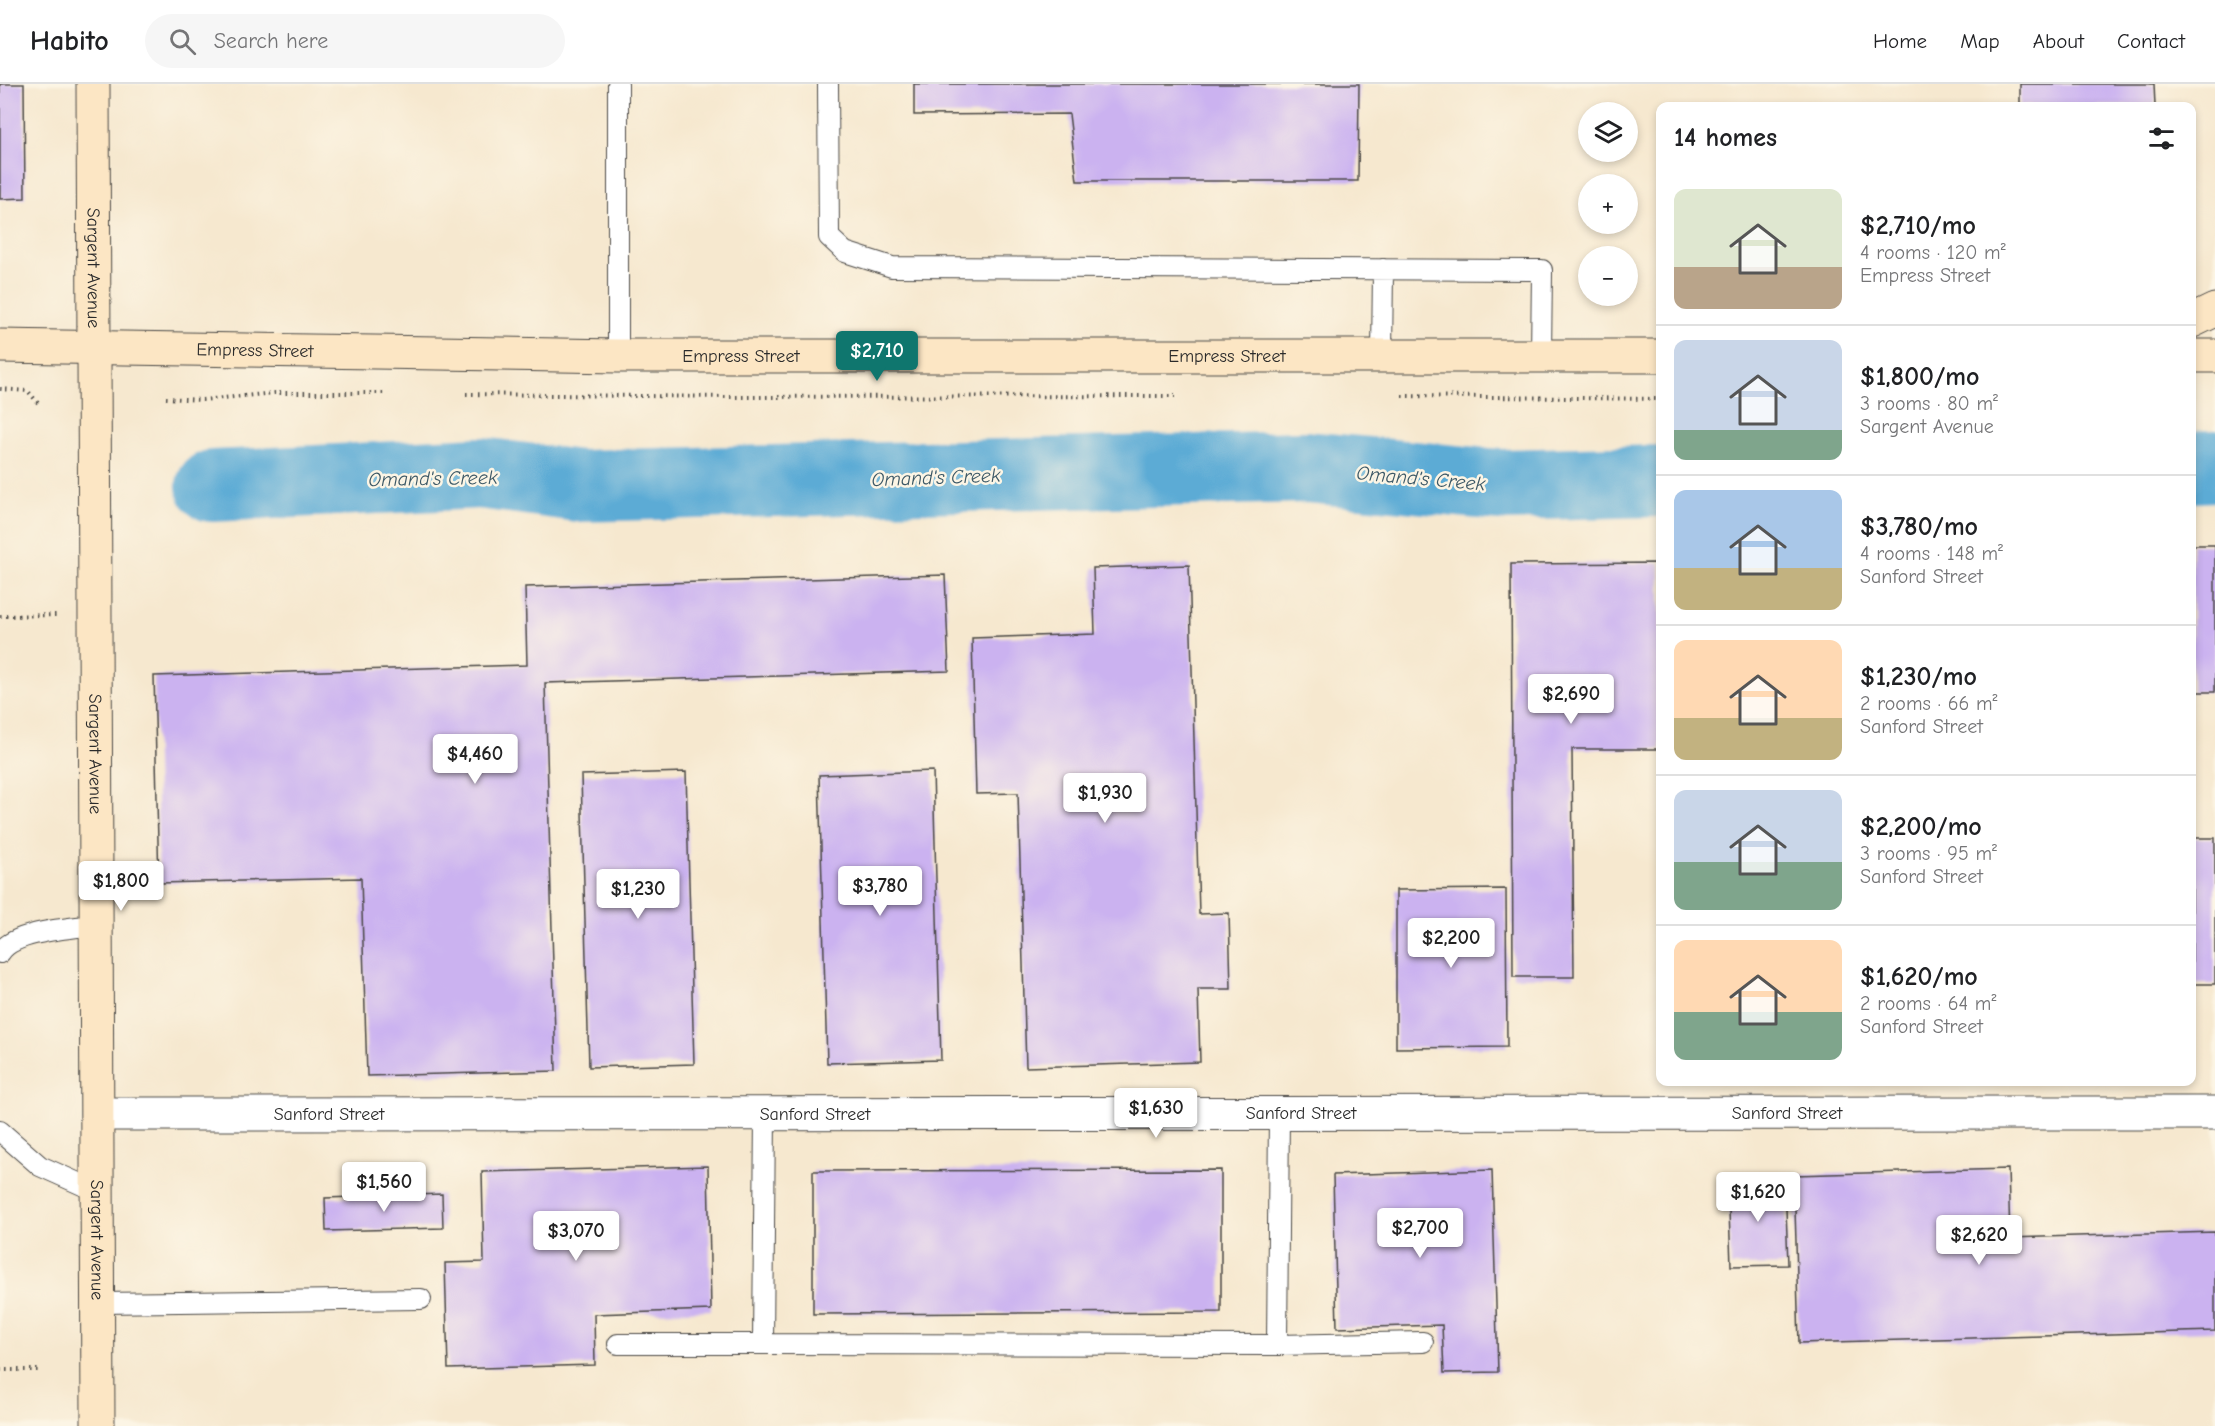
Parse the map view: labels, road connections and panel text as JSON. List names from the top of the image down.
{
  "streets": {
    "main road": ["Sargent Avenue", "Empress Street"],
    "street": ["Sanford Street"]
  },
  "crossings": [
    ["Sargent Avenue", "Empress Street"],
    ["Sargent Avenue", "Sanford Street"]
  ],
  "water": ["Omand's Creek"],
  "page": {
    "header": "Habito",
    "search": "Search here",
    "nav": [
      "Home",
      "Map",
      "About",
      "Contact"
    ],
    "map_buttons": ["+", "−"],
    "heading": "14 homes",
    "list": [
      {
        "name": "$2,710/mo",
        "note": "4 rooms · 120 m² · Empress Street"
      },
      {
        "name": "$1,800/mo",
        "note": "3 rooms · 80 m² · Sargent Avenue"
      },
      {
        "name": "$3,780/mo",
        "note": "4 rooms · 148 m² · Sanford Street"
      },
      {
        "name": "$1,230/mo",
        "note": "2 rooms · 66 m² · Sanford Street"
      },
      {
        "name": "$2,200/mo",
        "note": "3 rooms · 95 m² · Sanford Street"
      },
      {
        "name": "$1,620/mo",
        "note": "2 rooms · 64 m² · Sanford Street"
      }
    ],
    "price": [
      "$2,710",
      "$2,690",
      "$4,460",
      "$1,930",
      "$1,800",
      "$3,780",
      "$1,230",
      "$2,200",
      "$1,630",
      "$1,560",
      "$1,620",
      "$2,700",
      "$3,070",
      "$2,620"
    ]
  }
}
